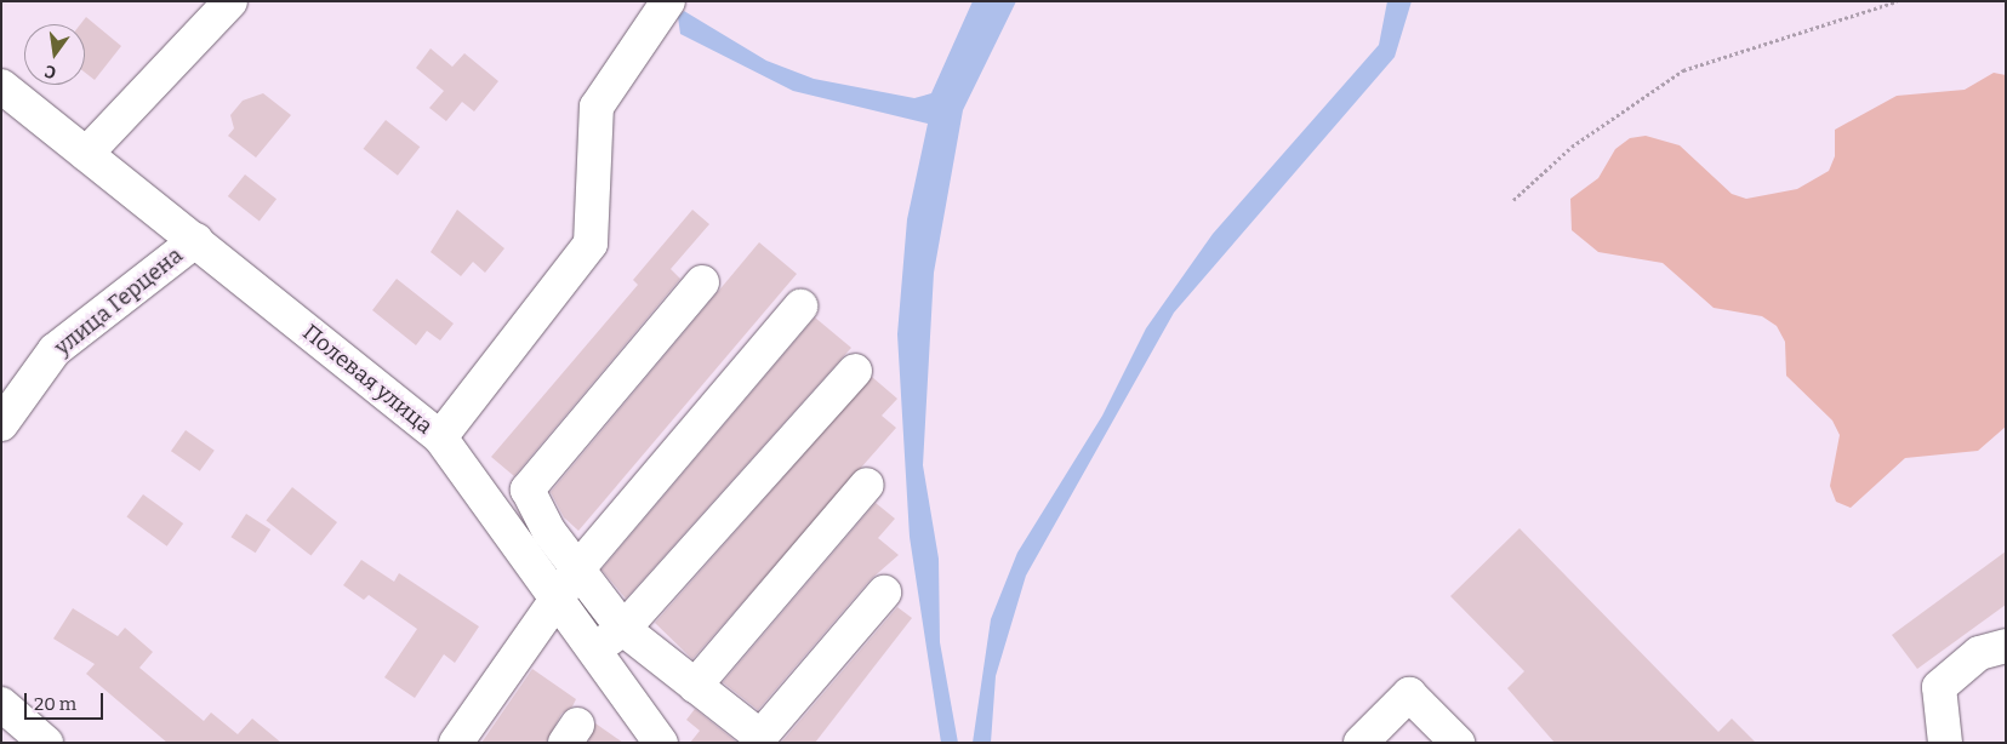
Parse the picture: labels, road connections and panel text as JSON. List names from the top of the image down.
{
  "streets": {
    "street": ["улица Герцена", "Полевая улица"]
  },
  "crossings": [
    ["улица Герцена", "Полевая улица"]
  ],
  "scale_bar": "20 m",
  "north": "bottom"
}
